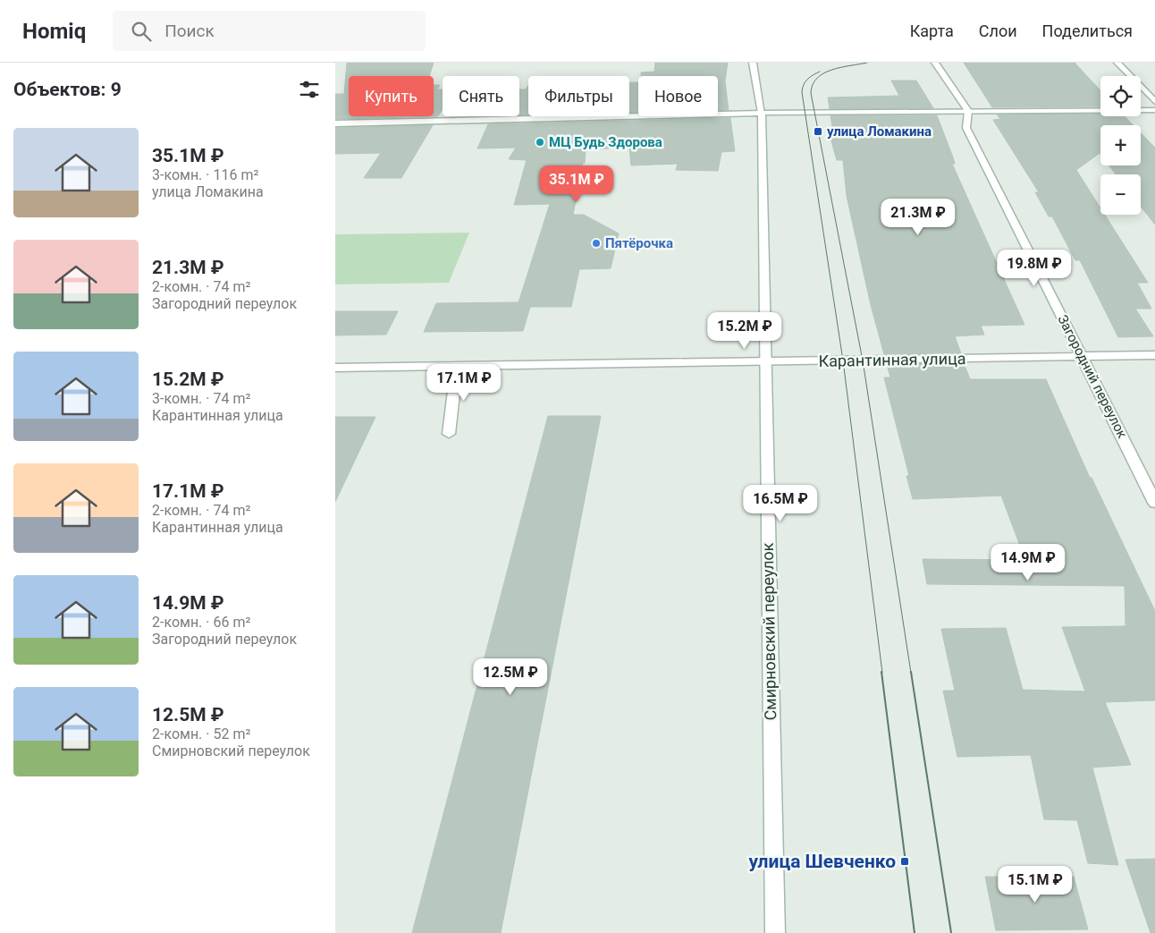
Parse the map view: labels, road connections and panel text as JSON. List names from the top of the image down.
{
  "streets": {
    "main road": ["Карантинная улица", "Загородний переулок", "Смирновский переулок"]
  },
  "crossings": [
    ["Карантинная улица", "Загородний переулок"],
    ["Карантинная улица", "Смирновский переулок"]
  ],
  "places": {
    "transit": ["улица Ломакина", "улица Шевченко"],
    "other": ["МЦ Будь Здорова", "Пятёрочка"]
  },
  "page": {
    "header": "Homiq",
    "search": "Поиск",
    "nav": ["Карта", "Слои", "Поделиться"],
    "heading": "Объектов: 9",
    "map_buttons": ["+", "−"],
    "chip": [
      "Купить",
      "Снять",
      "Фильтры",
      "Новое"
    ],
    "list": [
      {
        "name": "35.1M ₽",
        "note": "3-комн. · 116 m² · улица Ломакина"
      },
      {
        "name": "21.3M ₽",
        "note": "2-комн. · 74 m² · Загородний переулок"
      },
      {
        "name": "15.2M ₽",
        "note": "3-комн. · 74 m² · Карантинная улица"
      },
      {
        "name": "17.1M ₽",
        "note": "2-комн. · 74 m² · Карантинная улица"
      },
      {
        "name": "14.9M ₽",
        "note": "2-комн. · 66 m² · Загородний переулок"
      },
      {
        "name": "12.5M ₽",
        "note": "2-комн. · 52 m² · Смирновский переулок"
      }
    ],
    "price": [
      "35.1M ₽",
      "21.3M ₽",
      "19.8M ₽",
      "15.2M ₽",
      "17.1M ₽",
      "16.5M ₽",
      "14.9M ₽",
      "12.5M ₽",
      "15.1M ₽"
    ]
  }
}
